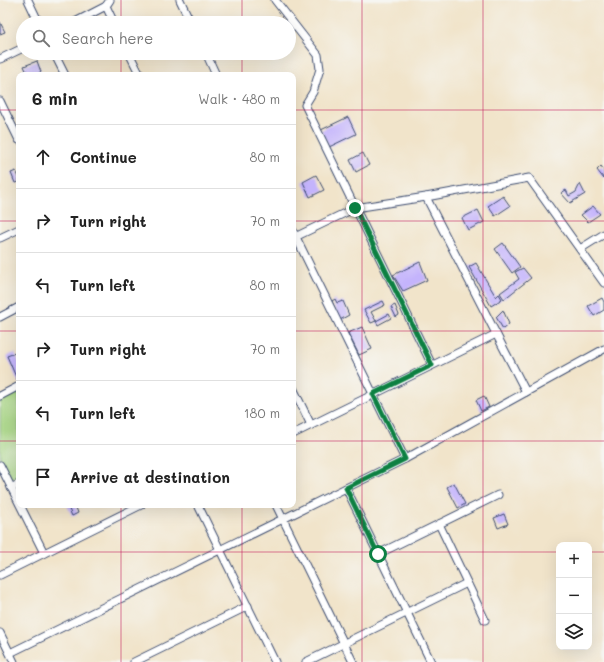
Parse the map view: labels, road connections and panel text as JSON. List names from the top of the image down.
{
  "page": {
    "search": "Search here",
    "heading": ["6 min", "Walk · 480 m"],
    "list": [
      ["Continue", "80 m"],
      ["Turn right", "70 m"],
      ["Turn left", "80 m"],
      ["Turn right", "70 m"],
      ["Turn left", "180 m"],
      "Arrive at destination"
    ],
    "map_buttons": ["+", "−"]
  }
}
